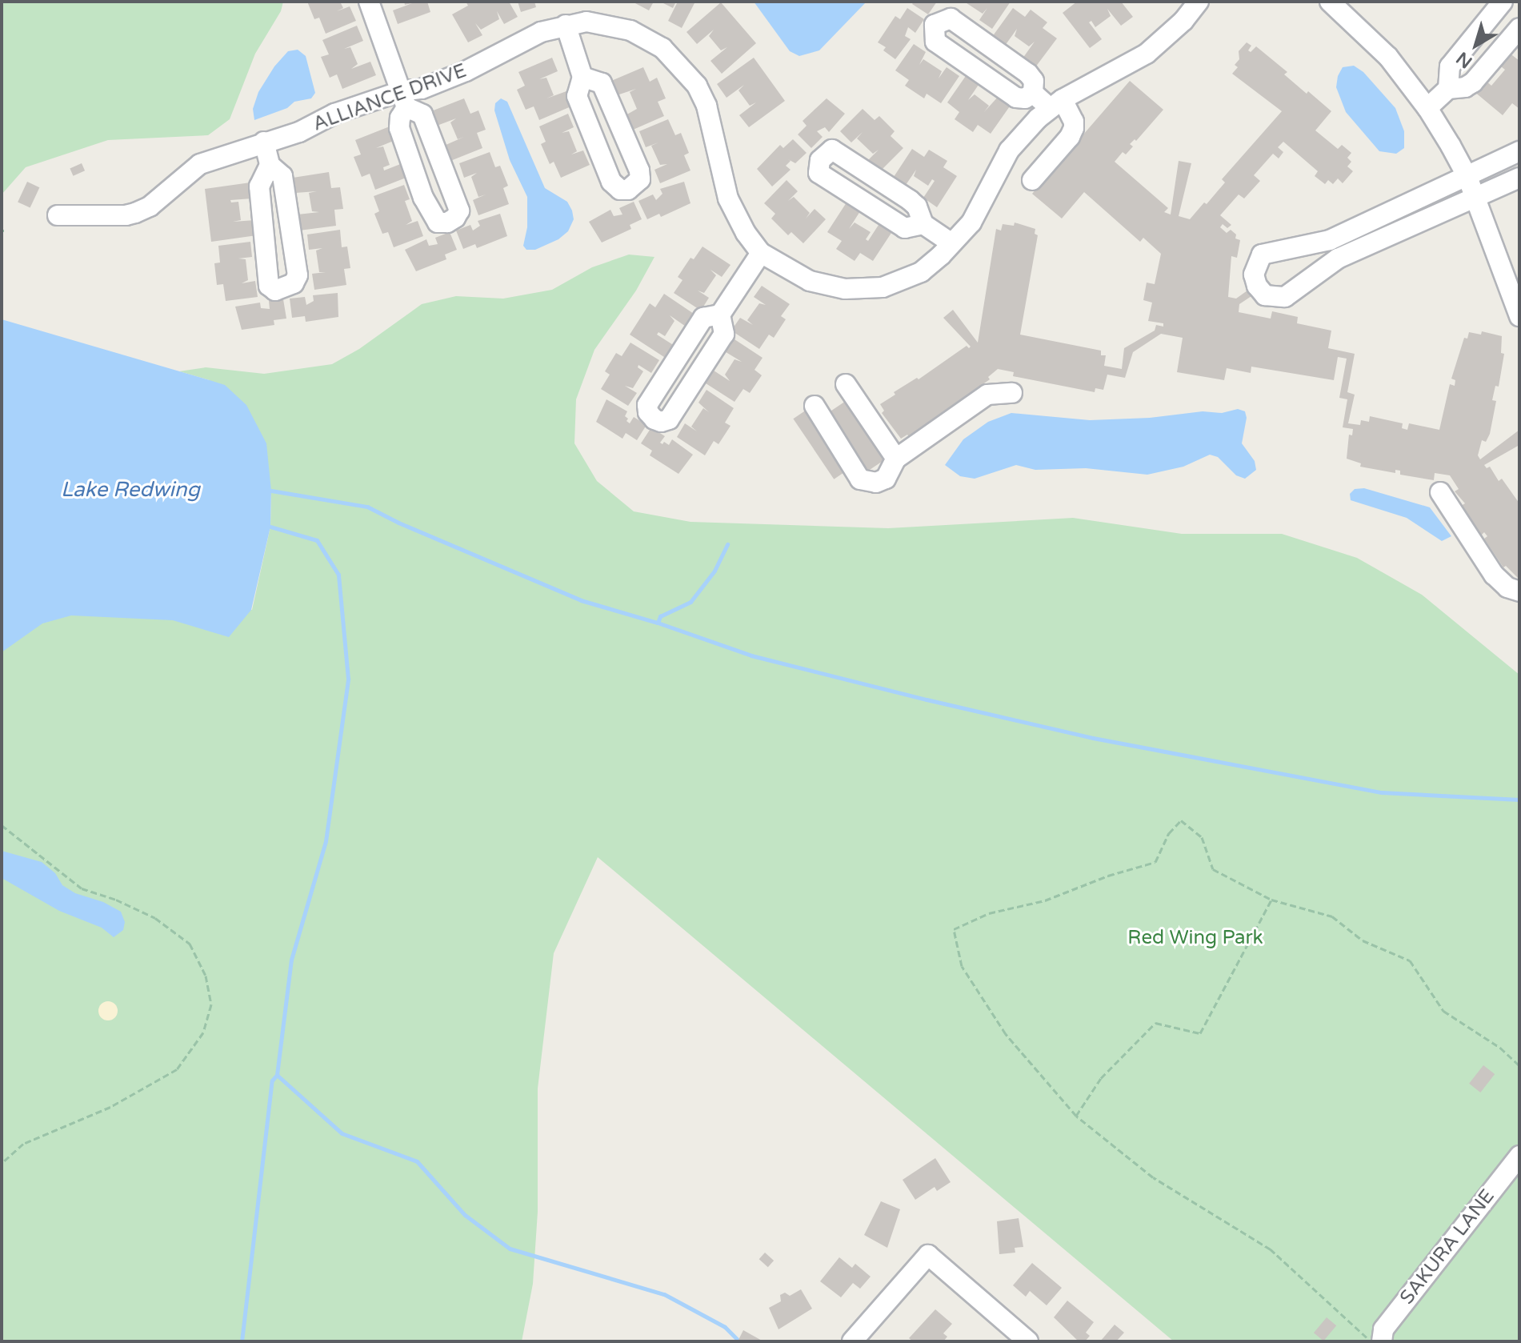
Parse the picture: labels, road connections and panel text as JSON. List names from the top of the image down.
{
  "streets": {
    "street": ["ALLIANCE DRIVE", "SAKURA LANE"]
  },
  "water": ["Lake Redwing"],
  "parks": ["Red Wing Park"],
  "north": "bottom left"
}
